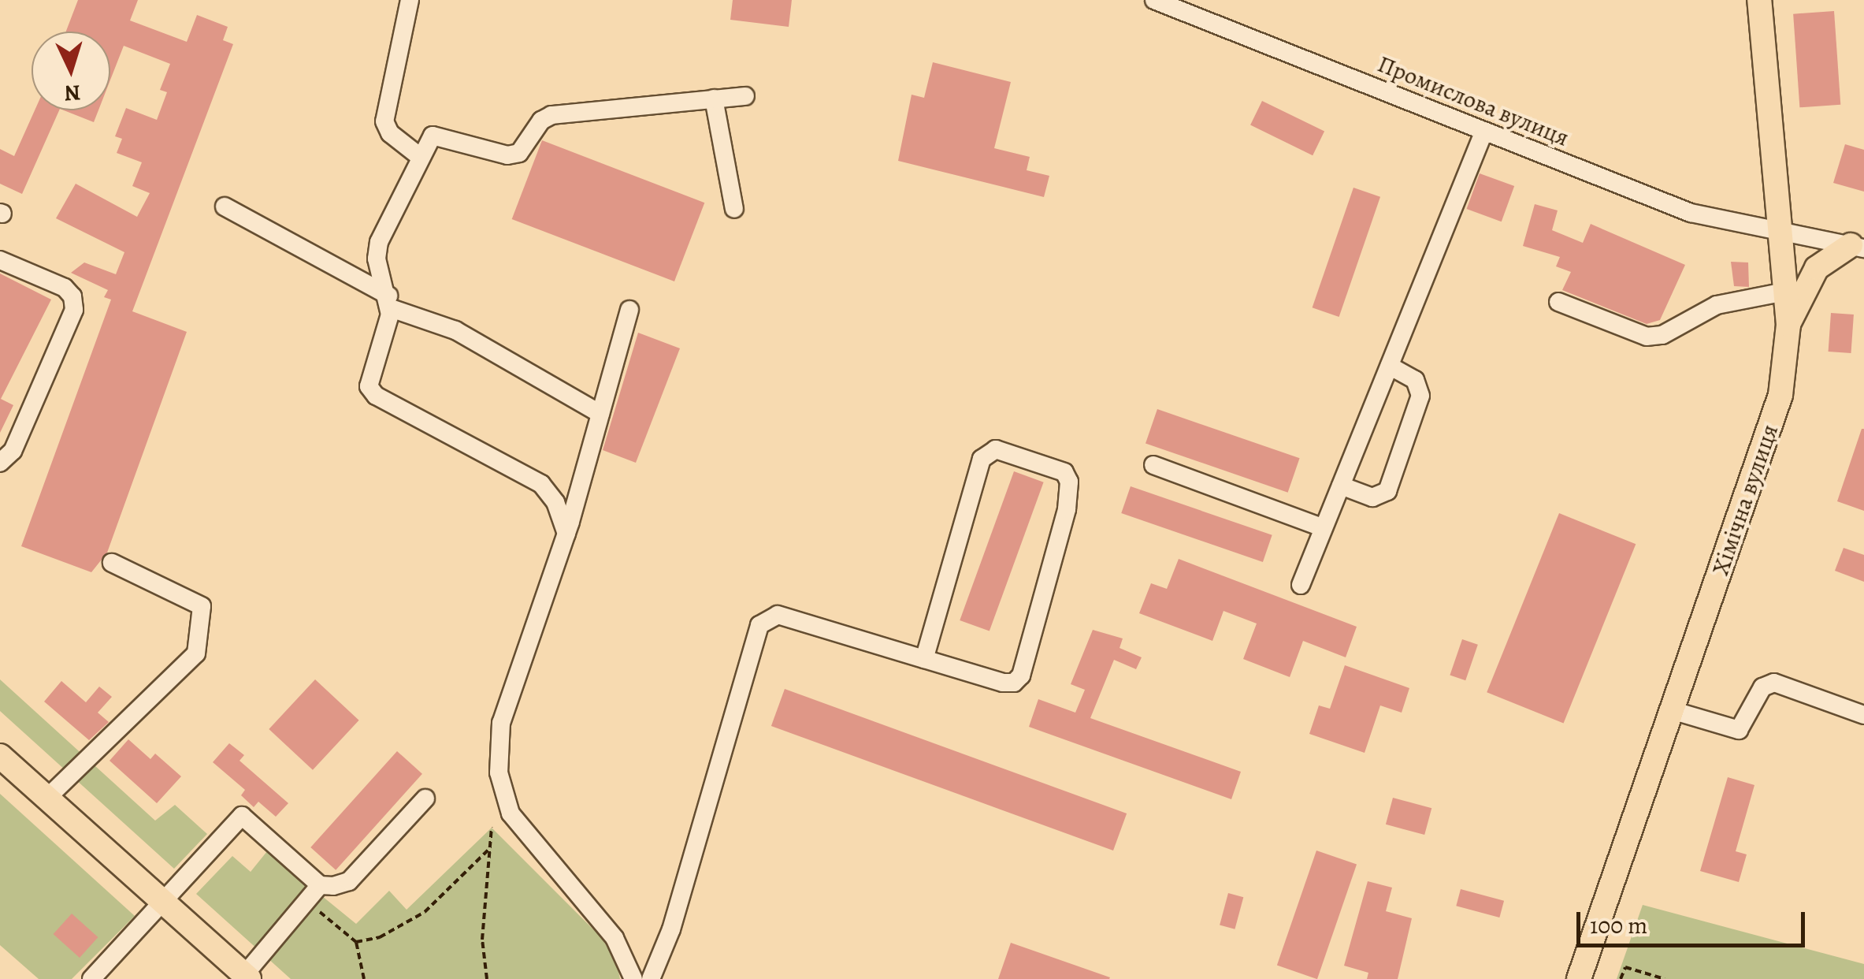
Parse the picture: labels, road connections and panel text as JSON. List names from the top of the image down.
{
  "streets": {
    "main road": ["Хімічна вулиця"],
    "street": ["Промислова вулиця"]
  },
  "crossings": [
    ["Промислова вулиця", "Хімічна вулиця"]
  ],
  "scale_bar": "100 m",
  "north": "bottom"
}
